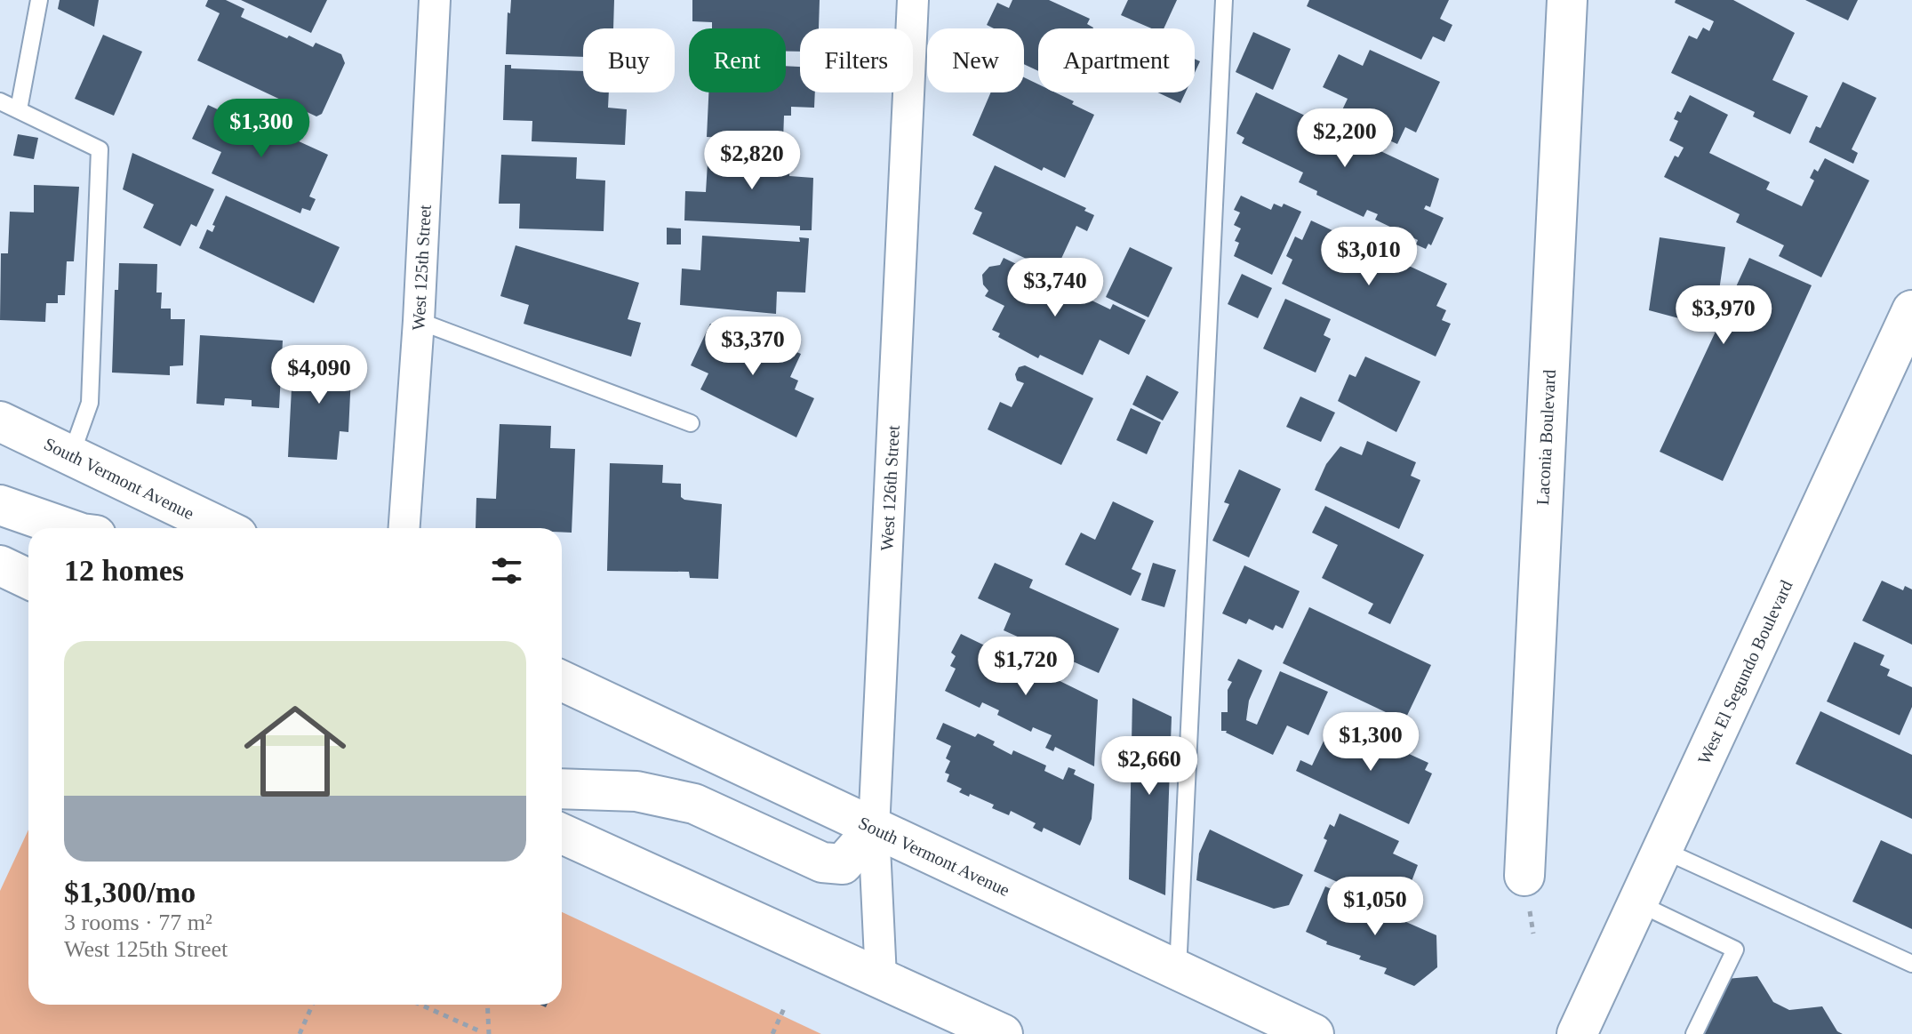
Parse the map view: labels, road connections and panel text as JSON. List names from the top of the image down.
{
  "streets": {
    "main road": ["Laconia Boulevard", "South Vermont Avenue", "West El Segundo Boulevard"],
    "street": ["West 125th Street", "West 126th Street"]
  },
  "crossings": [
    ["South Vermont Avenue", "West 126th Street"]
  ],
  "page": {
    "chip": [
      "Buy",
      "Rent",
      "Filters",
      "New",
      "Apartment"
    ],
    "price": [
      "$1,300",
      "$2,200",
      "$2,820",
      "$3,010",
      "$3,740",
      "$3,970",
      "$3,370",
      "$4,090",
      "$1,720",
      "$1,300",
      "$2,660",
      "$1,050"
    ],
    "heading": "12 homes",
    "list": [
      {
        "name": "$1,300/mo",
        "note": "3 rooms · 77 m² · West 125th Street"
      }
    ]
  }
}
